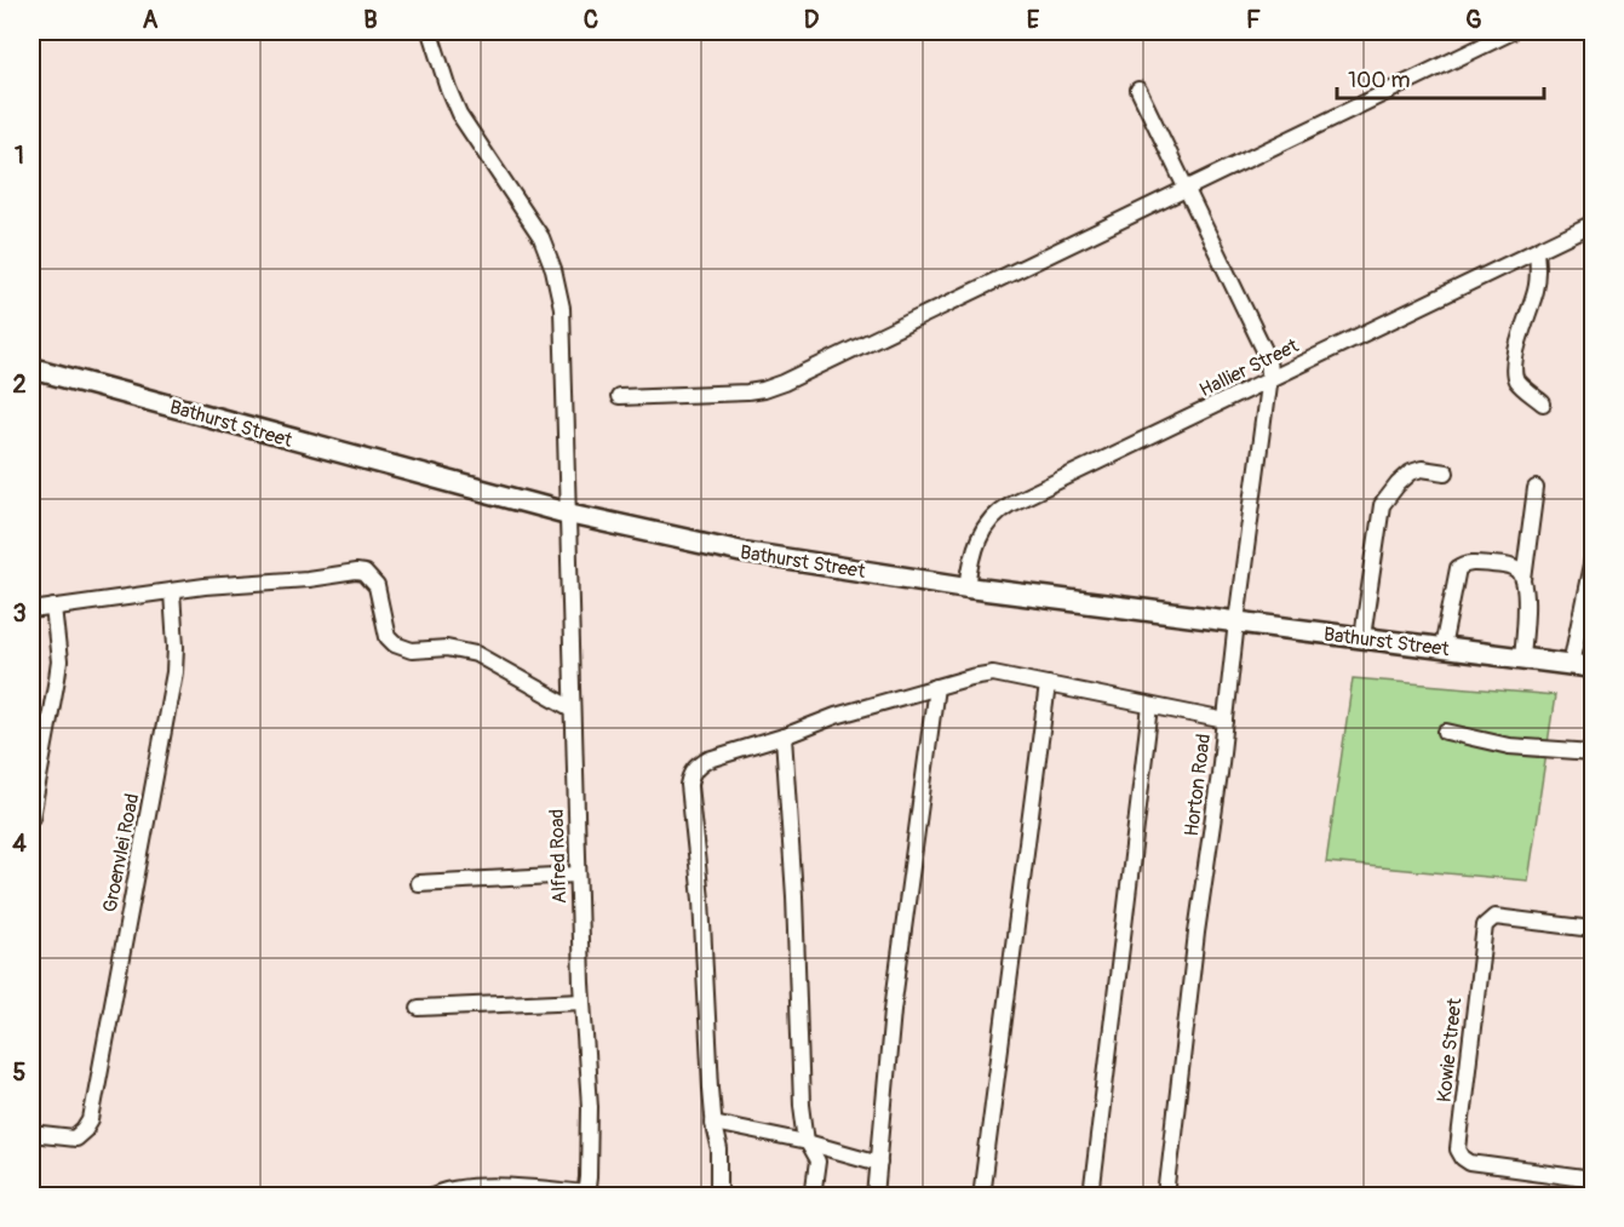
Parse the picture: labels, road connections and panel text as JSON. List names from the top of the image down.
{
  "streets": {
    "main road": ["Bathurst Street"],
    "street": [
      "Hallier Street",
      "Horton Road",
      "Groenvlei Road",
      "Alfred Road",
      "Kowie Street"
    ]
  },
  "crossings": [
    ["Hallier Street", "Bathurst Street"],
    ["Hallier Street", "Horton Road"],
    ["Bathurst Street", "Horton Road"],
    ["Bathurst Street", "Alfred Road"]
  ],
  "scale_bar": "100 m",
  "grid": {
    "columns": [
      "A",
      "B",
      "C",
      "D",
      "E",
      "F",
      "G"
    ],
    "rows": [
      "1",
      "2",
      "3",
      "4",
      "5"
    ]
  }
}
